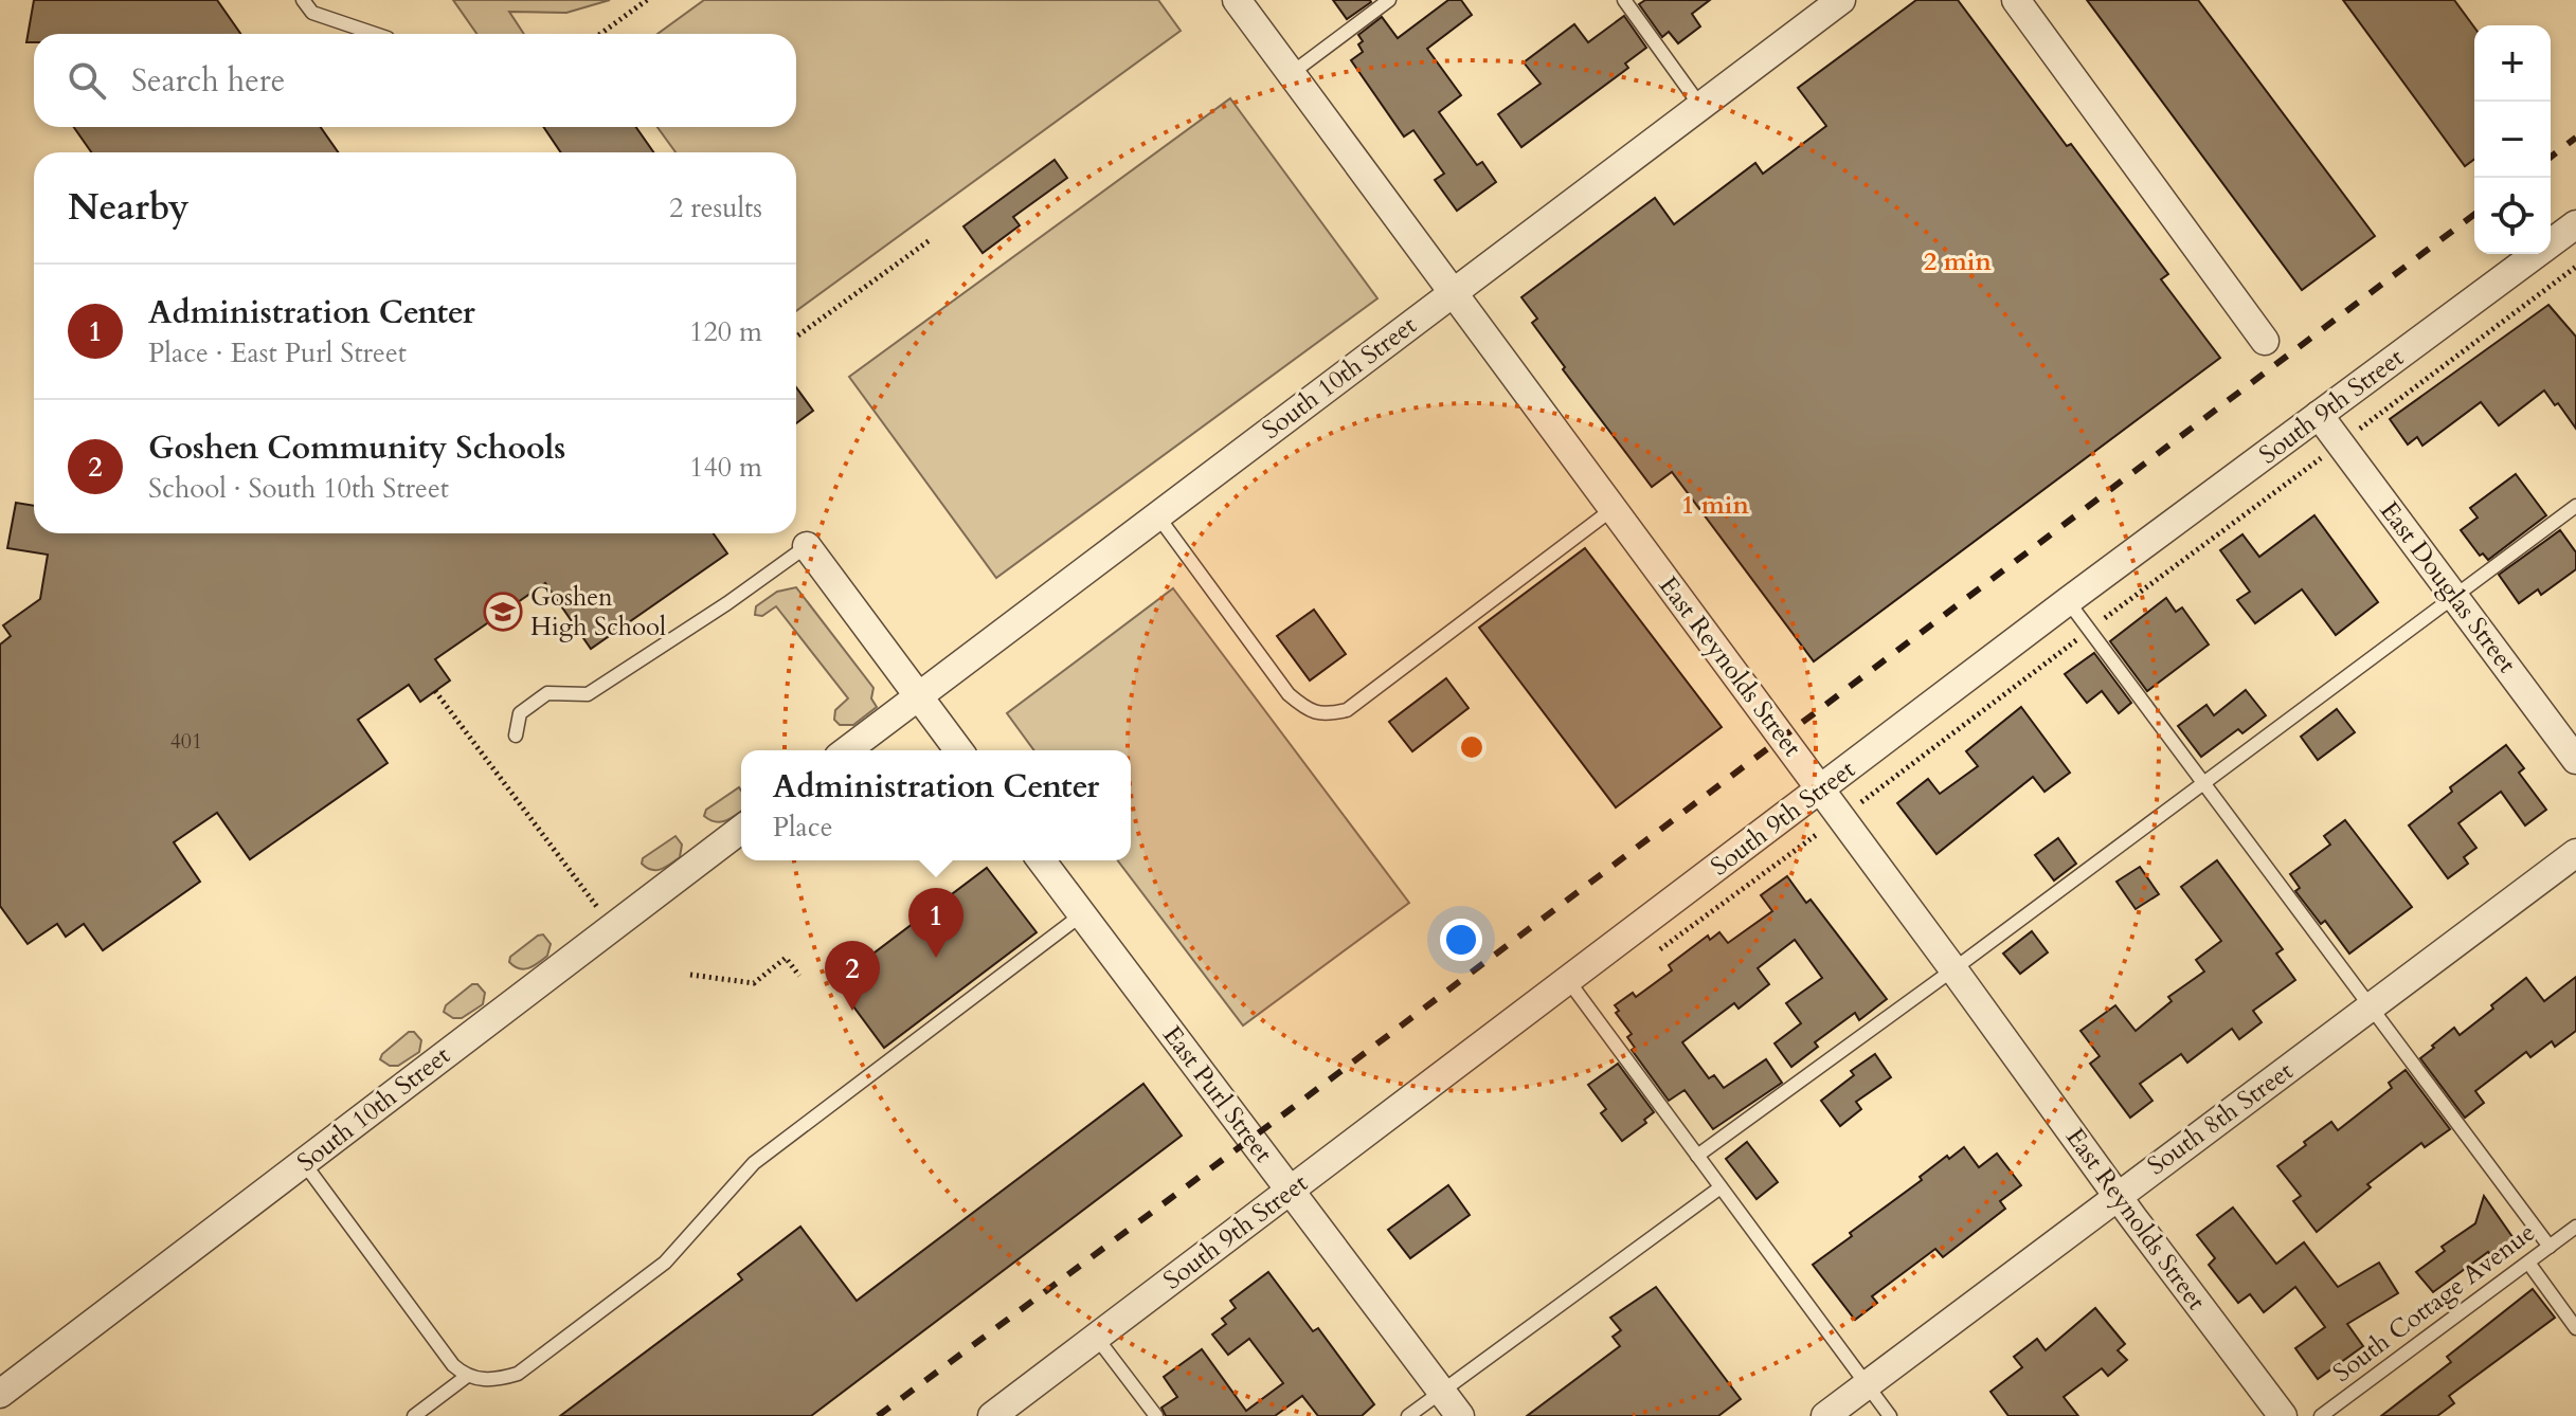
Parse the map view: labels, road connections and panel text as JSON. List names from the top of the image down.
{
  "streets": {
    "street": [
      "South 10th Street",
      "South 9th Street",
      "East Douglas Street",
      "East Reynolds Street",
      "East Purl Street",
      "South 8th Street"
    ],
    "lane": ["South Cottage Avenue"]
  },
  "crossings": [
    ["South 10th Street", "East Reynolds Street"],
    ["South 9th Street", "East Douglas Street"],
    ["South 9th Street", "East Reynolds Street"],
    ["South 9th Street", "East Purl Street"],
    ["East Reynolds Street", "South 8th Street"]
  ],
  "places": {
    "school or university": ["Goshen High School"]
  },
  "house_numbers": ["401"],
  "page": {
    "map_buttons": ["+", "−"],
    "search": "Search here",
    "heading": ["Nearby", "2 results"],
    "list": [
      {
        "mark": "1",
        "name": "Administration Center",
        "note": "Place · East Purl Street",
        "value": "120 m"
      },
      {
        "mark": "2",
        "name": "Goshen Community Schools",
        "note": "School · South 10th Street",
        "value": "140 m"
      }
    ],
    "popup": ["Administration Center", "Place"],
    "pins": ["1", "2"]
  },
  "rings": ["2 min", "1 min"]
}
